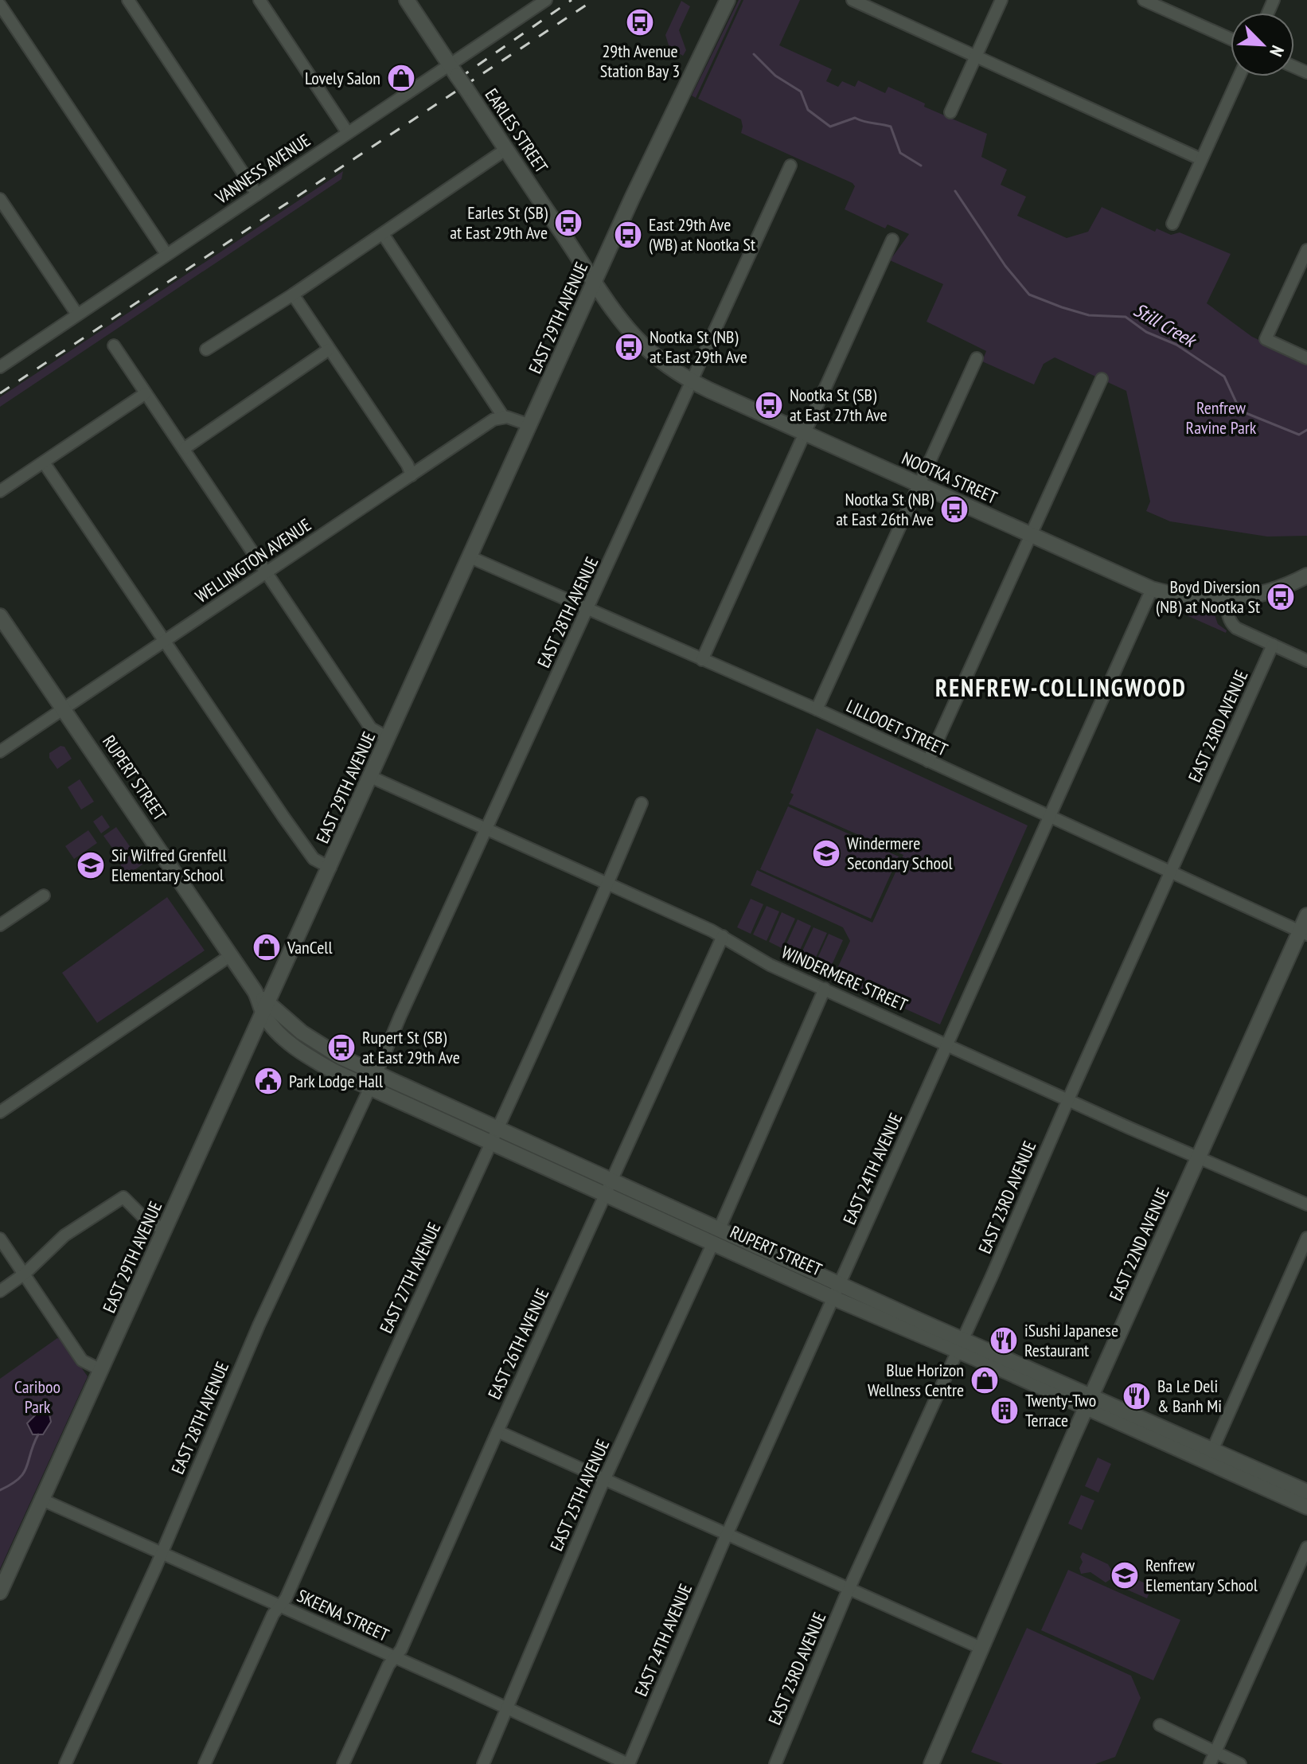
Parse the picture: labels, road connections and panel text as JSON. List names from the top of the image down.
{
  "streets": {
    "street": [
      "EARLES STREET",
      "VANNESS AVENUE",
      "EAST 29TH AVENUE",
      "NOOTKA STREET",
      "WELLINGTON AVENUE",
      "EAST 28TH AVENUE",
      "EAST 23RD AVENUE",
      "LILLOOET STREET",
      "RUPERT STREET",
      "WINDERMERE STREET",
      "EAST 24TH AVENUE",
      "EAST 22ND AVENUE",
      "EAST 27TH AVENUE",
      "EAST 26TH AVENUE",
      "EAST 25TH AVENUE",
      "SKEENA STREET"
    ]
  },
  "crossings": [
    ["EARLES STREET", "VANNESS AVENUE"],
    ["EARLES STREET", "EAST 29TH AVENUE"],
    ["EARLES STREET", "NOOTKA STREET"],
    ["EAST 29TH AVENUE", "NOOTKA STREET"],
    ["EAST 29TH AVENUE", "LILLOOET STREET"],
    ["EAST 29TH AVENUE", "RUPERT STREET"],
    ["EAST 29TH AVENUE", "WINDERMERE STREET"],
    ["EAST 29TH AVENUE", "SKEENA STREET"],
    ["NOOTKA STREET", "EAST 28TH AVENUE"],
    ["NOOTKA STREET", "EAST 24TH AVENUE"],
    ["WELLINGTON AVENUE", "RUPERT STREET"],
    ["EAST 28TH AVENUE", "LILLOOET STREET"],
    ["EAST 28TH AVENUE", "RUPERT STREET"],
    ["EAST 28TH AVENUE", "WINDERMERE STREET"],
    ["EAST 28TH AVENUE", "SKEENA STREET"],
    ["EAST 23RD AVENUE", "LILLOOET STREET"],
    ["EAST 23RD AVENUE", "RUPERT STREET"],
    ["EAST 23RD AVENUE", "WINDERMERE STREET"],
    ["LILLOOET STREET", "EAST 24TH AVENUE"],
    ["LILLOOET STREET", "EAST 22ND AVENUE"],
    ["RUPERT STREET", "EAST 24TH AVENUE"],
    ["RUPERT STREET", "EAST 22ND AVENUE"],
    ["RUPERT STREET", "EAST 27TH AVENUE"],
    ["RUPERT STREET", "EAST 26TH AVENUE"],
    ["RUPERT STREET", "EAST 25TH AVENUE"],
    ["WINDERMERE STREET", "EAST 24TH AVENUE"],
    ["WINDERMERE STREET", "EAST 22ND AVENUE"],
    ["WINDERMERE STREET", "EAST 27TH AVENUE"],
    ["WINDERMERE STREET", "EAST 26TH AVENUE"],
    ["EAST 24TH AVENUE", "SKEENA STREET"],
    ["EAST 27TH AVENUE", "SKEENA STREET"],
    ["EAST 26TH AVENUE", "SKEENA STREET"],
    ["EAST 25TH AVENUE", "SKEENA STREET"]
  ],
  "districts": ["RENFREW-COLLINGWOOD"],
  "water": ["Still Creek"],
  "parks": ["Renfrew Ravine Park", "Cariboo Park"],
  "places": {
    "bus stop": [
      "29th Avenue Station Bay 3",
      "Earles St (SB) at East 29th Ave",
      "East 29th Ave (WB) at Nootka St",
      "Nootka St (NB) at East 29th Ave",
      "Nootka St (SB) at East 27th Ave",
      "Nootka St (NB) at East 26th Ave",
      "Boyd Diversion (NB) at Nootka St",
      "Rupert St (SB) at East 29th Ave"
    ],
    "shop": ["Lovely Salon", "VanCell", "Blue Horizon Wellness Centre"],
    "school or university": ["Windermere Secondary School", "Sir Wilfred Grenfell Elementary School", "Renfrew Elementary School"],
    "public building": ["Park Lodge Hall"],
    "restaurant": ["iSushi Japanese Restaurant", "Ba Le Deli & Banh Mi"],
    "building": ["Twenty-Two Terrace"]
  },
  "north": "bottom right"
}
